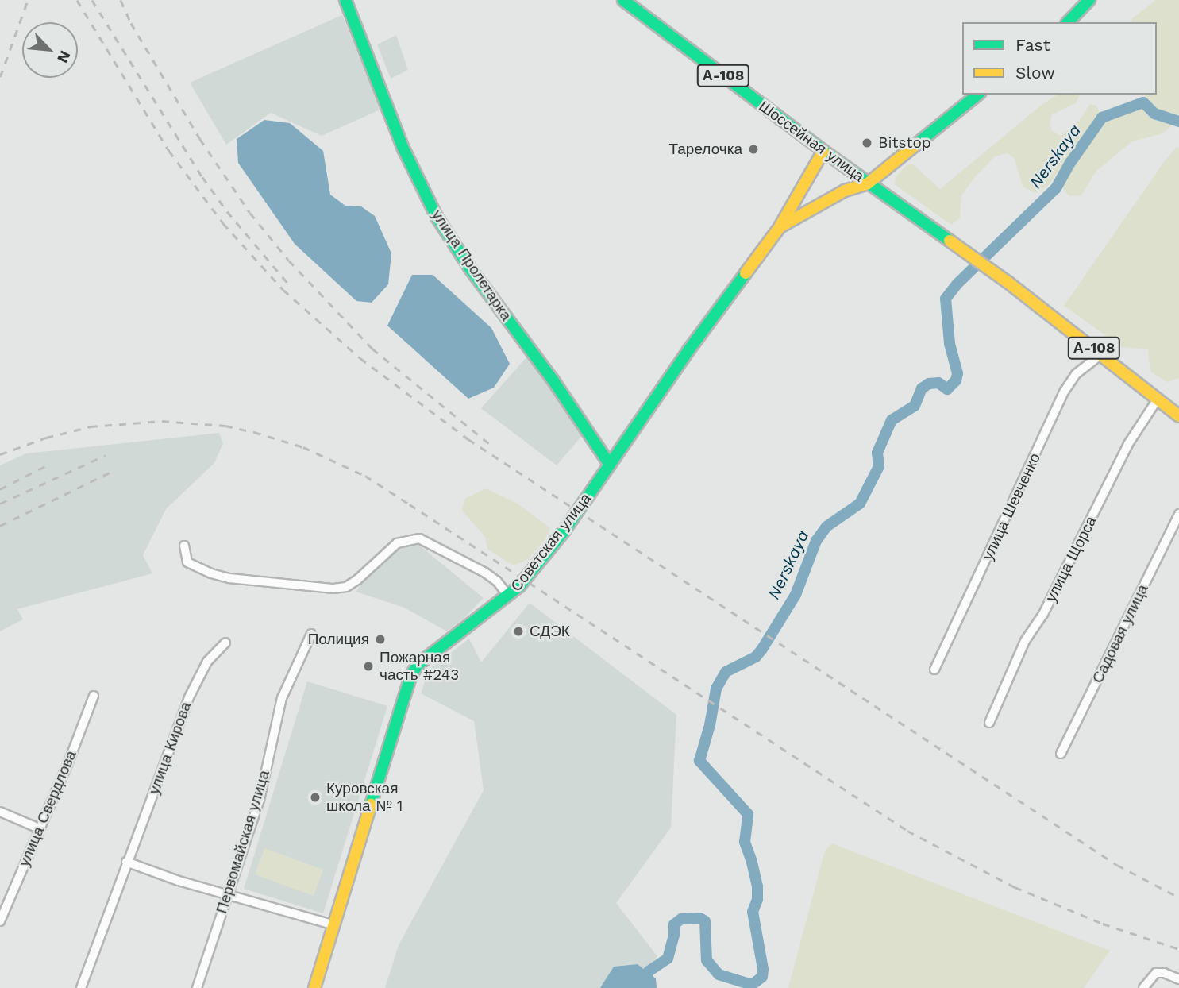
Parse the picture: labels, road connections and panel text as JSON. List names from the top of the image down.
{
  "streets": {
    "main road": [
      "А-108",
      "Шоссейная улица",
      "улица Пролетарка",
      "Советская улица"
    ],
    "street": [
      "улица Шевченко",
      "улица Щорса",
      "Садовая улица",
      "улица Кирова",
      "улица Свердлова",
      "Первомайская улица"
    ]
  },
  "crossings": [
    ["А-108", "Шоссейная улица"],
    ["А-108", "улица Шевченко"],
    ["А-108", "улица Щорса"],
    ["Шоссейная улица", "улица Шевченко"],
    ["Шоссейная улица", "Советская улица"],
    ["улица Пролетарка", "Советская улица"]
  ],
  "water": ["Nerskaya"],
  "places": [
    "Bitstop",
    "Тарелочка",
    "СДЭК",
    "Полиция",
    "Пожарная часть #243",
    "Куровская школа № 1"
  ],
  "legend": ["Fast", "Slow"],
  "north": "bottom right"
}
